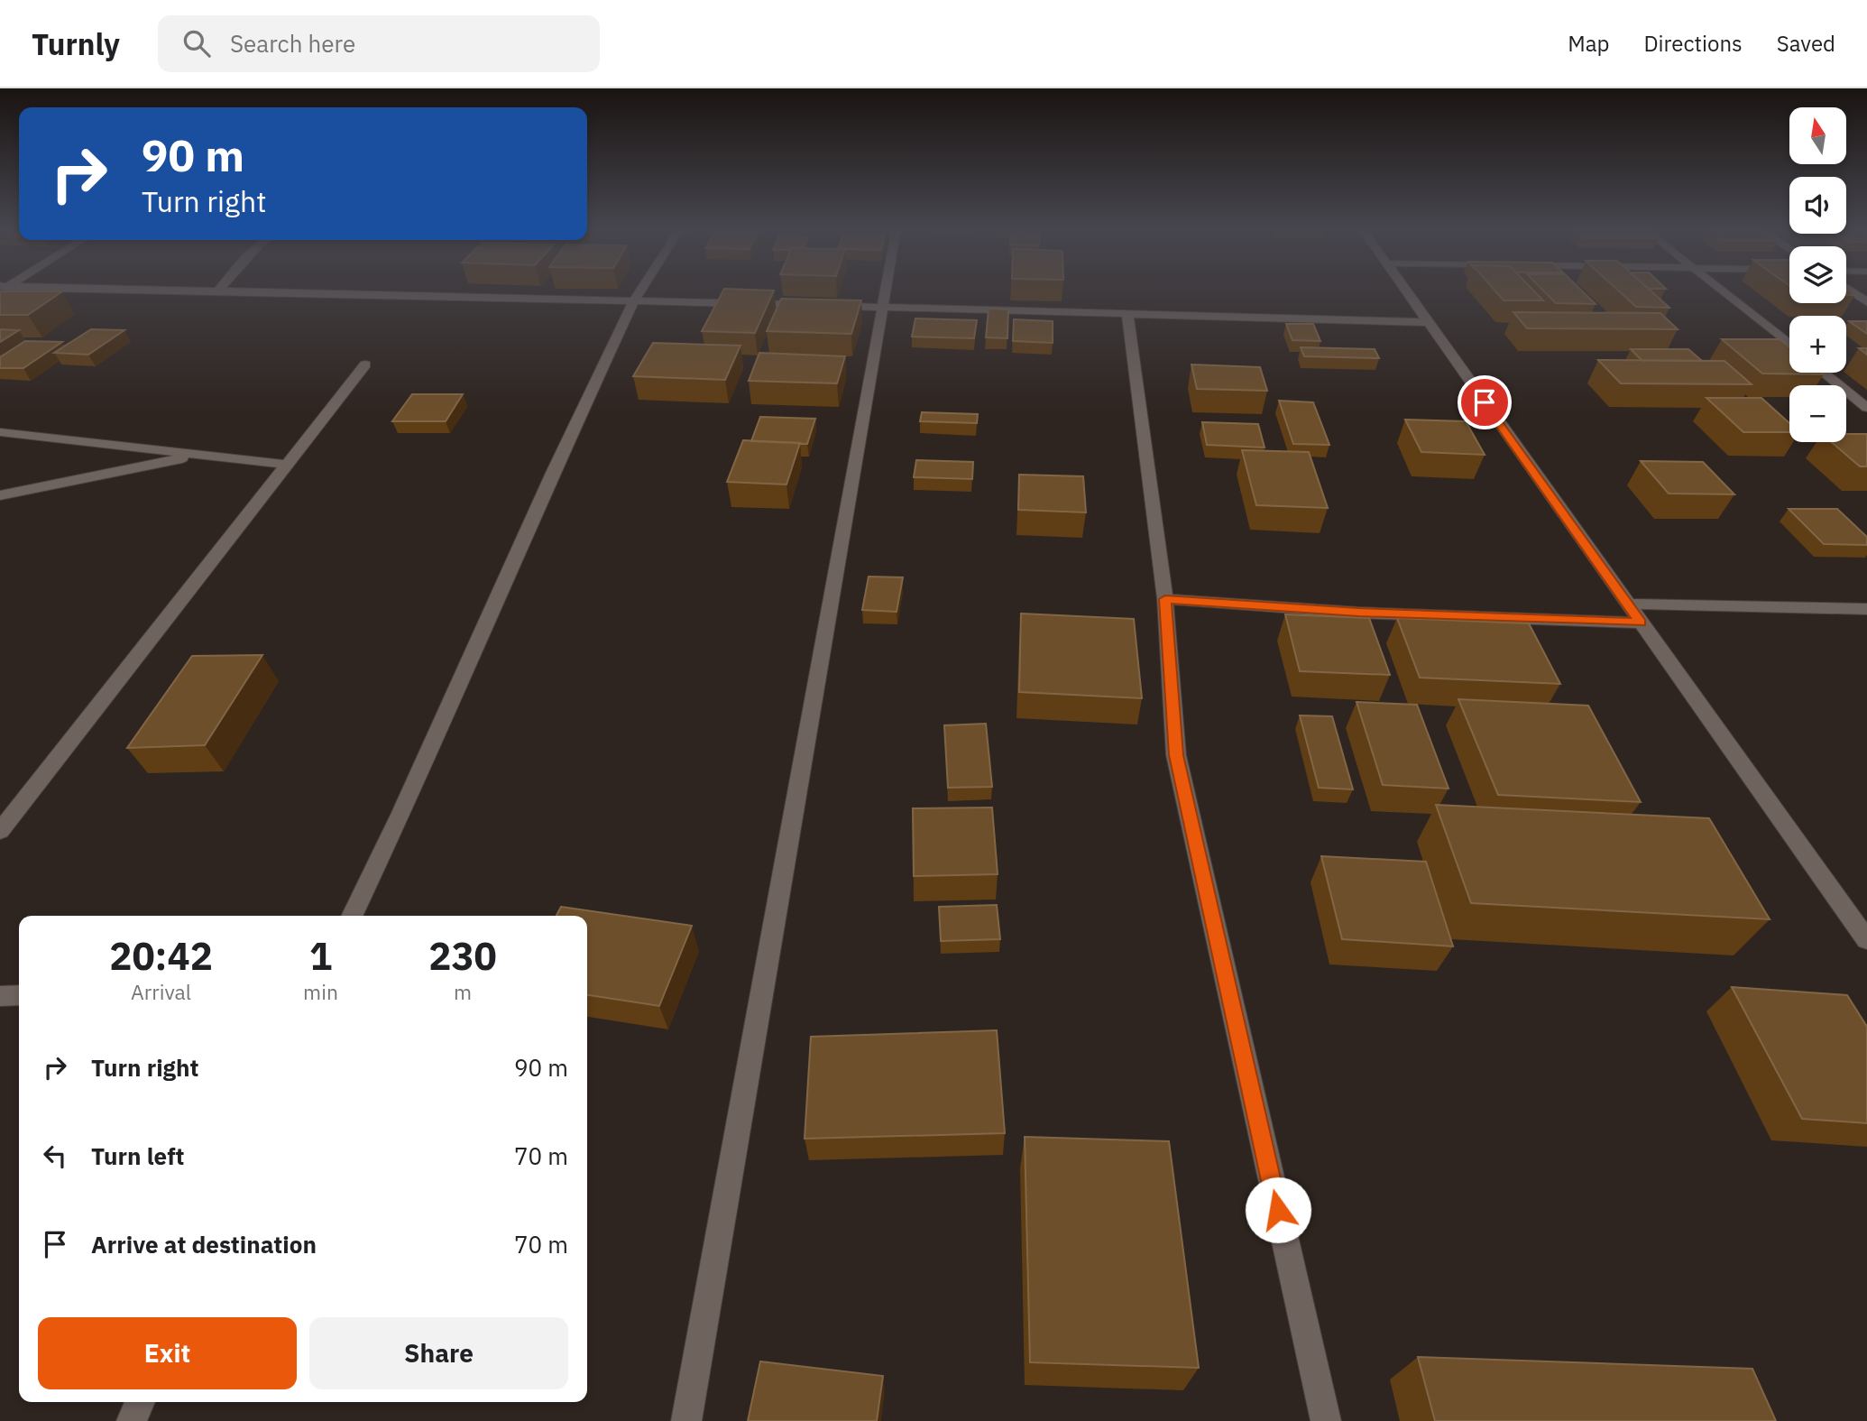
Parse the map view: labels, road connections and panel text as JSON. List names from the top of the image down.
{
  "north": "top",
  "page": {
    "header": "Turnly",
    "search": "Search here",
    "nav": ["Map", "Directions", "Saved"],
    "map_buttons": ["+", "−"],
    "turn": ["90 m", "Turn right"],
    "eta": [
      "20:42",
      "Arrival",
      "1",
      "min",
      "230",
      "m"
    ],
    "list": [
      {
        "name": "Turn right",
        "value": "90 m"
      },
      {
        "name": "Turn left",
        "value": "70 m"
      },
      {
        "name": "Arrive at destination",
        "value": "70 m"
      }
    ],
    "buttons": ["Exit", "Share"]
  }
}
